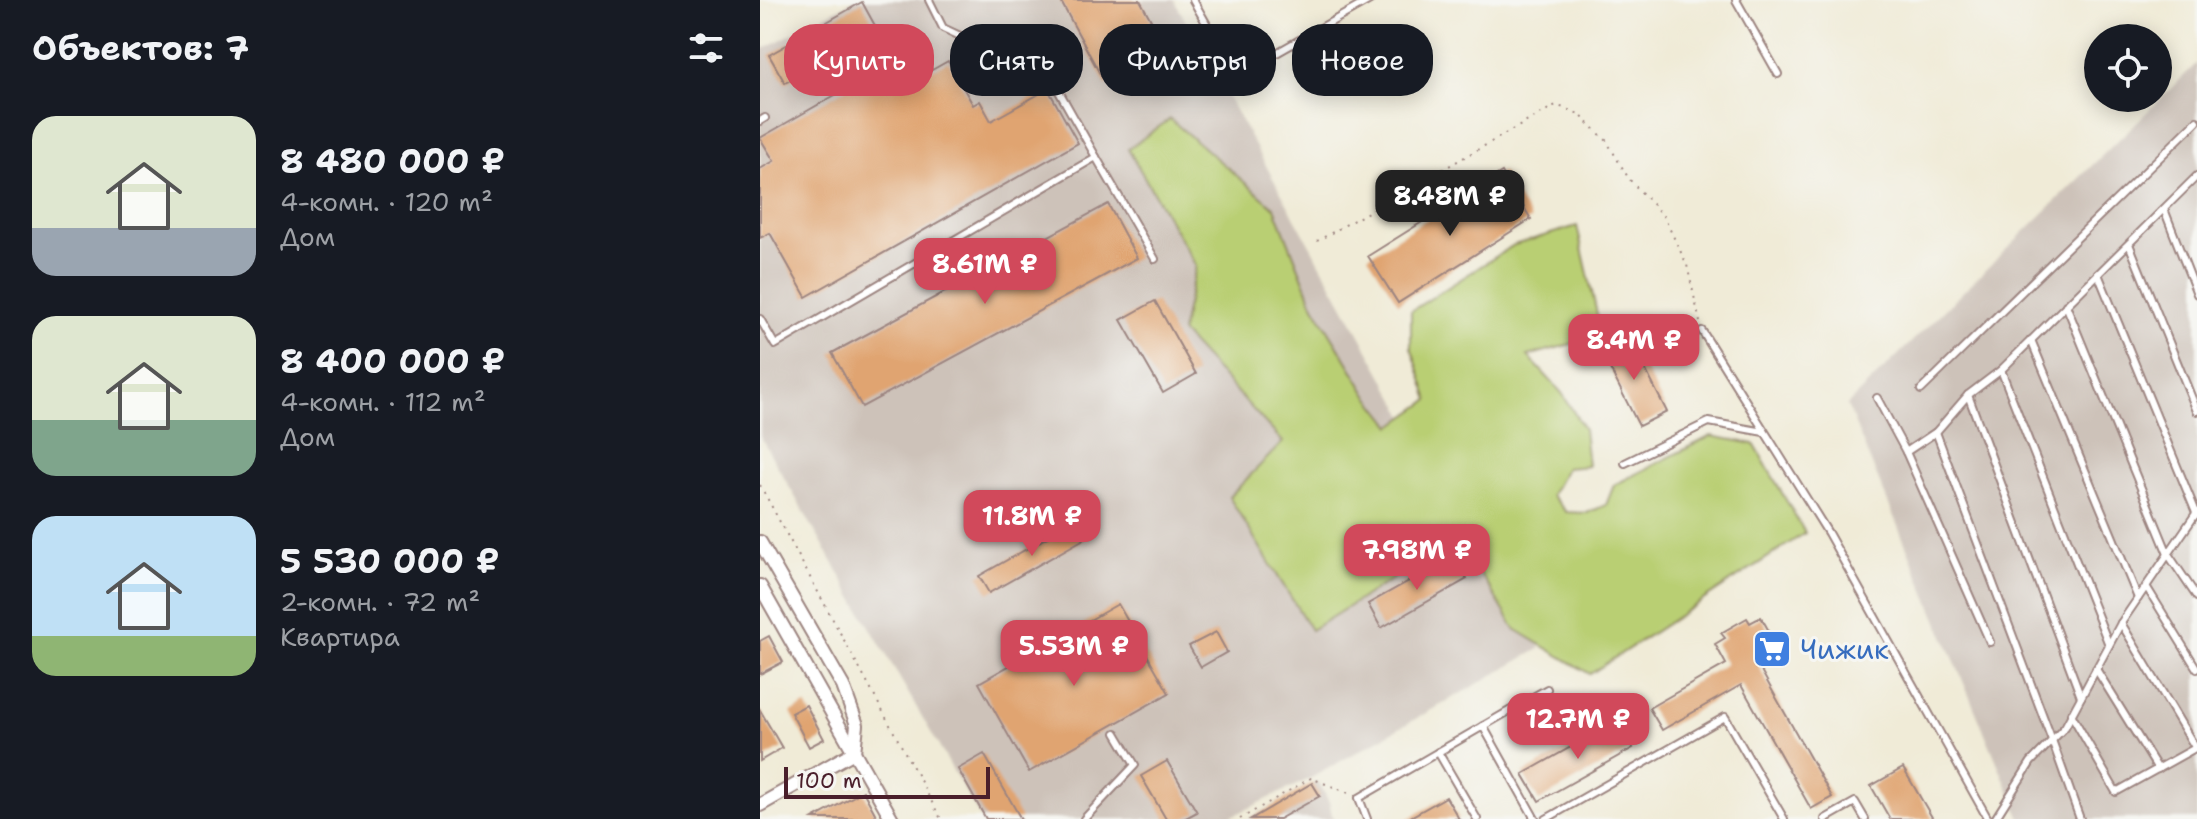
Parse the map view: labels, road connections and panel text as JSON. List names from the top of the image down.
{
  "places": {
    "supermarket": ["Чижик"]
  },
  "scale_bar": "100 m",
  "page": {
    "heading": "Объектов: 7",
    "chip": [
      "Купить",
      "Снять",
      "Фильтры",
      "Новое"
    ],
    "list": [
      {
        "name": "8 480 000 ₽",
        "note": "4-комн. · 120 m² · Дом"
      },
      {
        "name": "8 400 000 ₽",
        "note": "4-комн. · 112 m² · Дом"
      },
      {
        "name": "5 530 000 ₽",
        "note": "2-комн. · 72 m² · Квартира"
      }
    ],
    "price": [
      "8.48M ₽",
      "8.61M ₽",
      "8.4M ₽",
      "11.8M ₽",
      "7.98M ₽",
      "5.53M ₽",
      "12.7M ₽"
    ],
    "scale": "100 m"
  }
}
